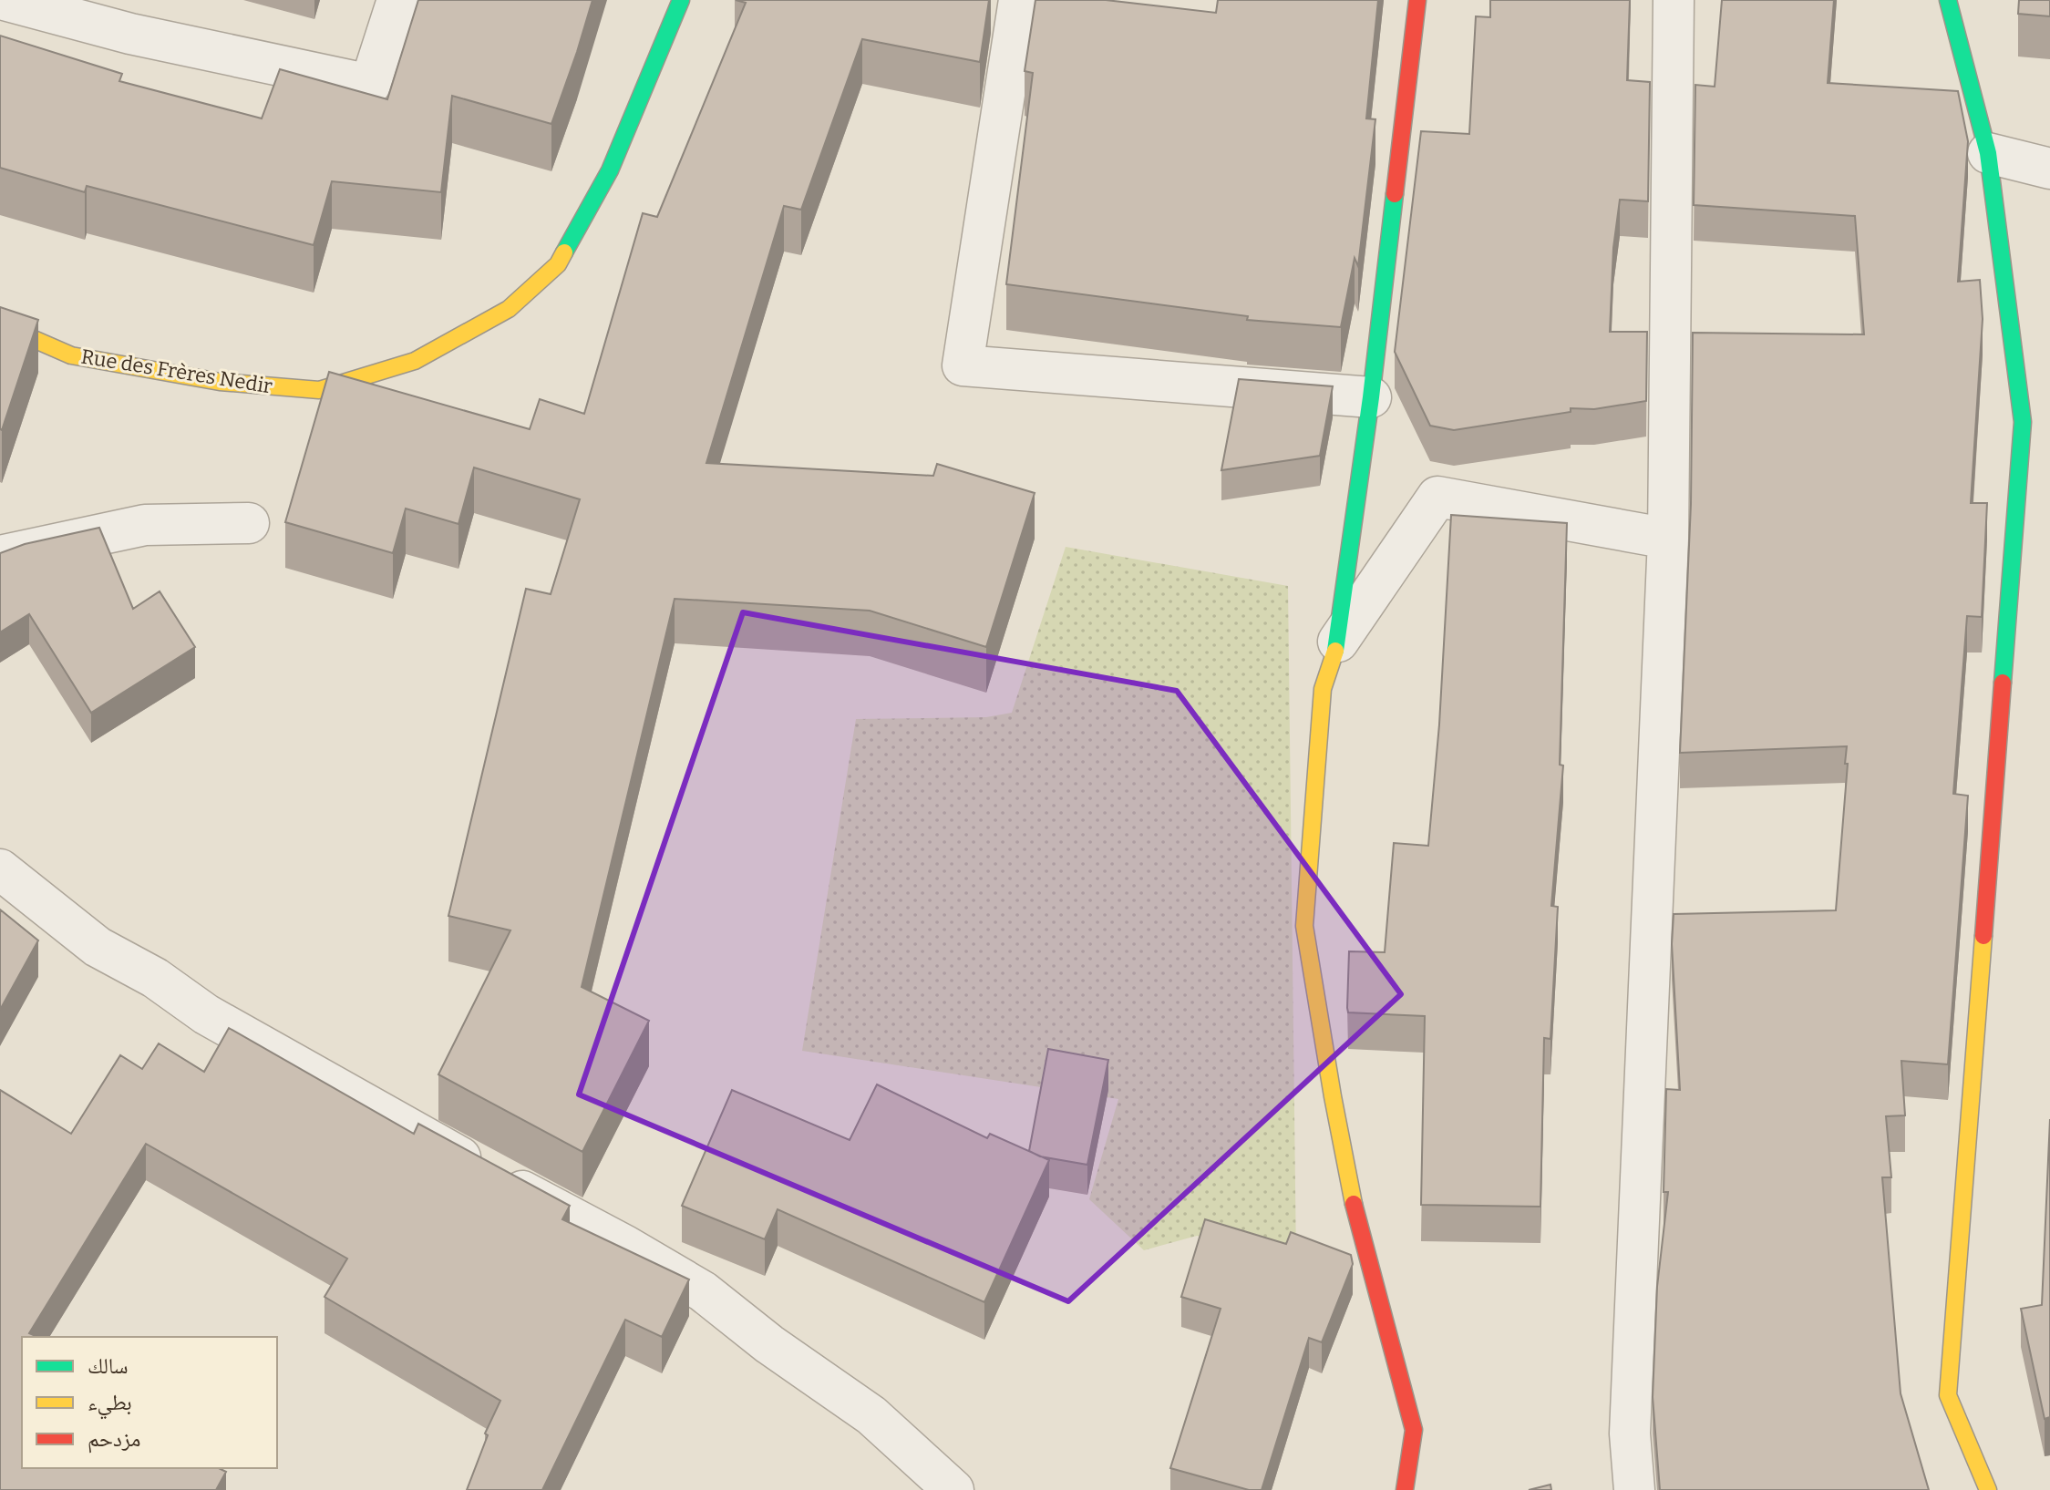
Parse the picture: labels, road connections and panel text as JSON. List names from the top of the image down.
{
  "streets": {
    "street": ["Rue des Frères Nedir"]
  },
  "legend": ["سالك", "بطيء", "مزدحم"]
}
